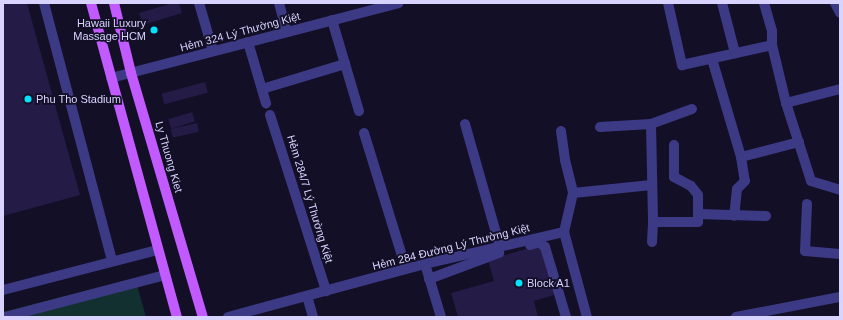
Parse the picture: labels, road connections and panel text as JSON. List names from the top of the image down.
{
  "streets": {
    "main road": ["Ly Thuong Kiet"],
    "street": ["Hẻm 324 Lý Thường Kiệt", "Hẻm 284/7 Lý Thường Kiệt", "Hẻm 284 Đường Lý Thường Kiệt"]
  },
  "crossings": [
    ["Hẻm 324 Lý Thường Kiệt", "Ly Thuong Kiet"],
    ["Hẻm 284/7 Lý Thường Kiệt", "Hẻm 284 Đường Lý Thường Kiệt"]
  ],
  "places": ["Hawaii Luxury Massage HCM", "Phu Tho Stadium", "Block A1"]
}
